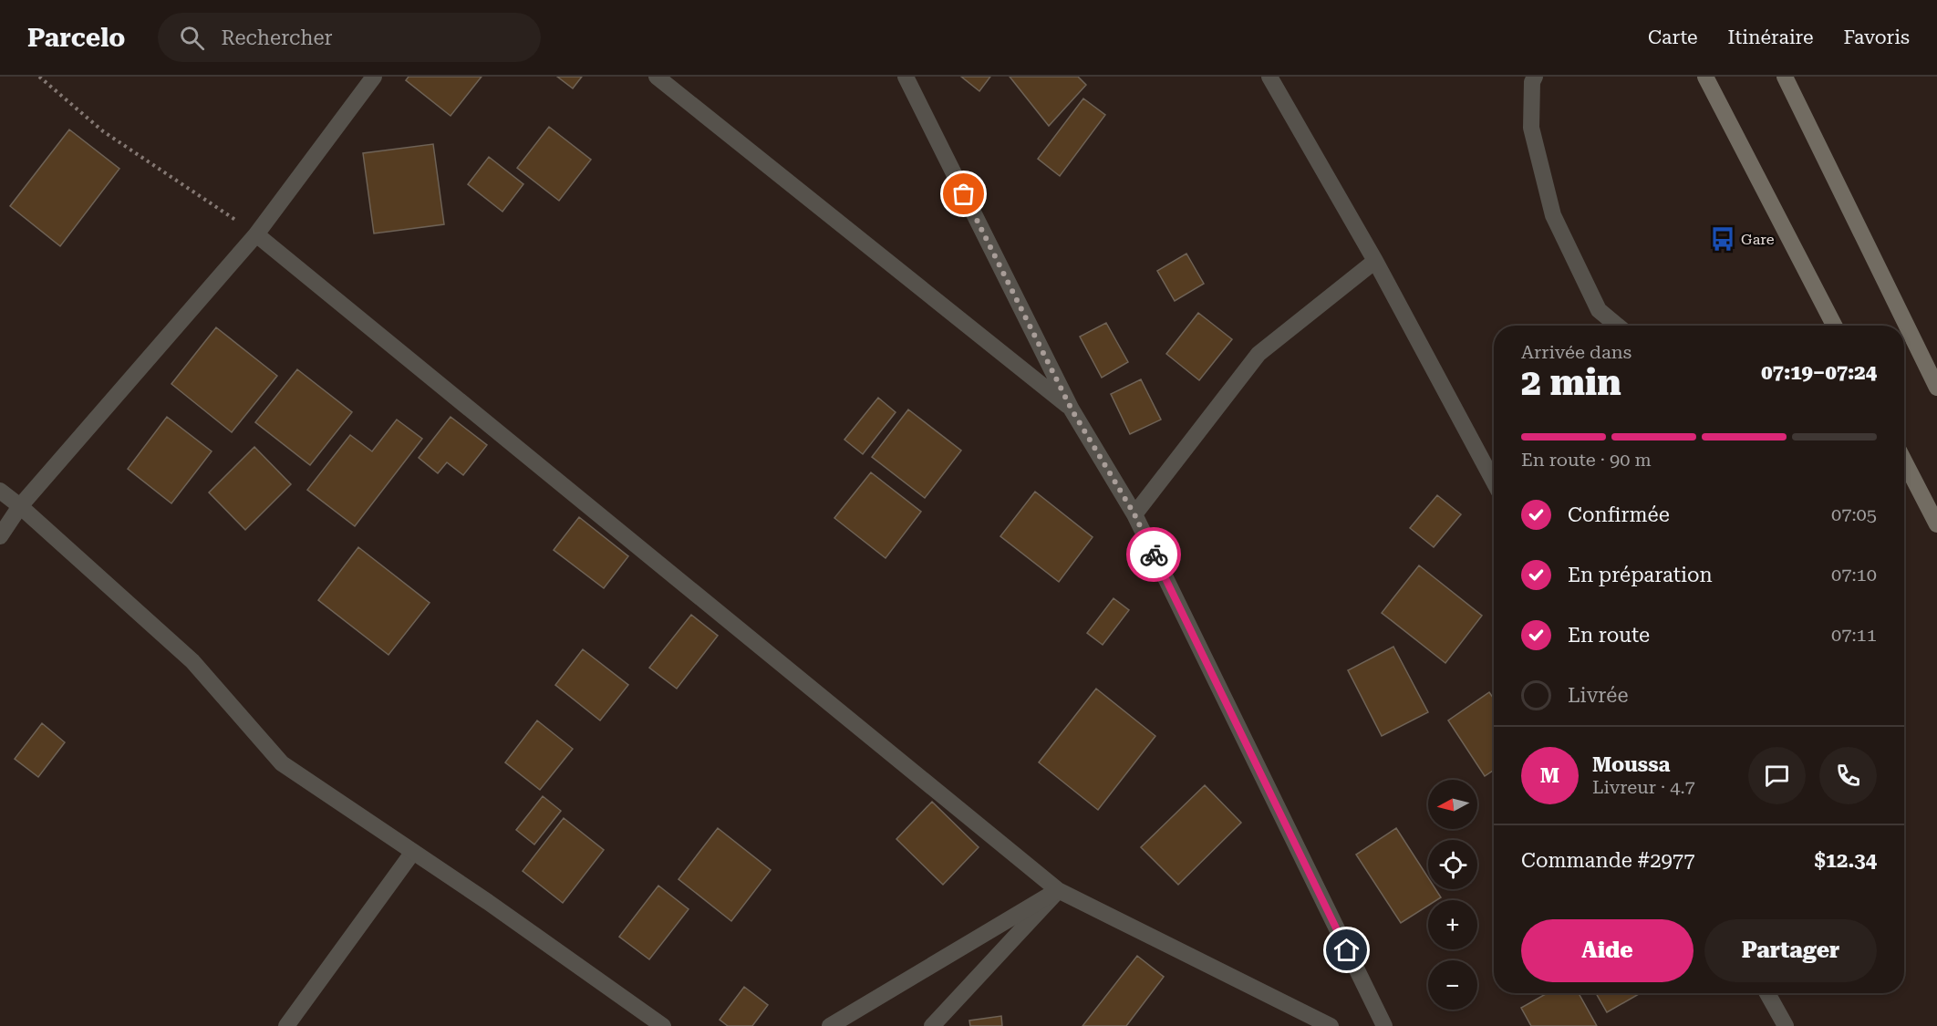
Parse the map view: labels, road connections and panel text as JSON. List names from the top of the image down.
{
  "places": {
    "bus stop": ["Gare"]
  },
  "north": "left",
  "page": {
    "header": "Parcelo",
    "search": "Rechercher",
    "nav": ["Carte", "Itinéraire", "Favoris"],
    "heading": ["2 min", "Arrivée dans", "07:19–07:24"],
    "panel": [
      "Moussa",
      "Livreur · 4.7",
      "Commande #2977",
      "$12.34"
    ],
    "bar": "En route · 90 m",
    "list": [
      ["Confirmée", "07:05"],
      ["En préparation", "07:10"],
      ["En route", "07:11"],
      "Livrée"
    ],
    "round": "M",
    "map_buttons": ["+", "−"],
    "buttons": ["Aide", "Partager"]
  }
}
